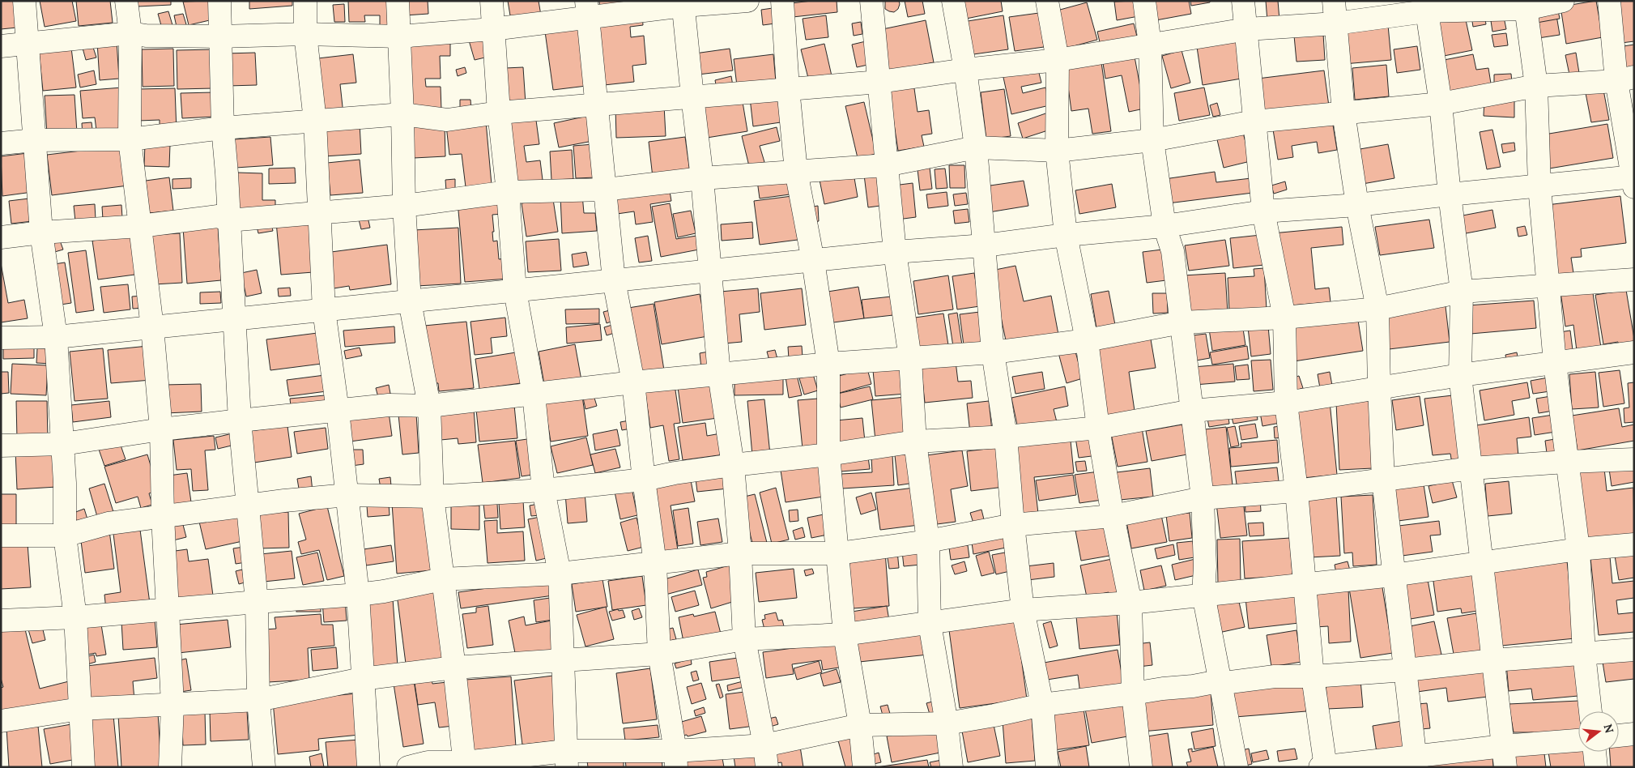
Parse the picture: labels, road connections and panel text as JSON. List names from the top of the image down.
{
  "north": "right"
}
